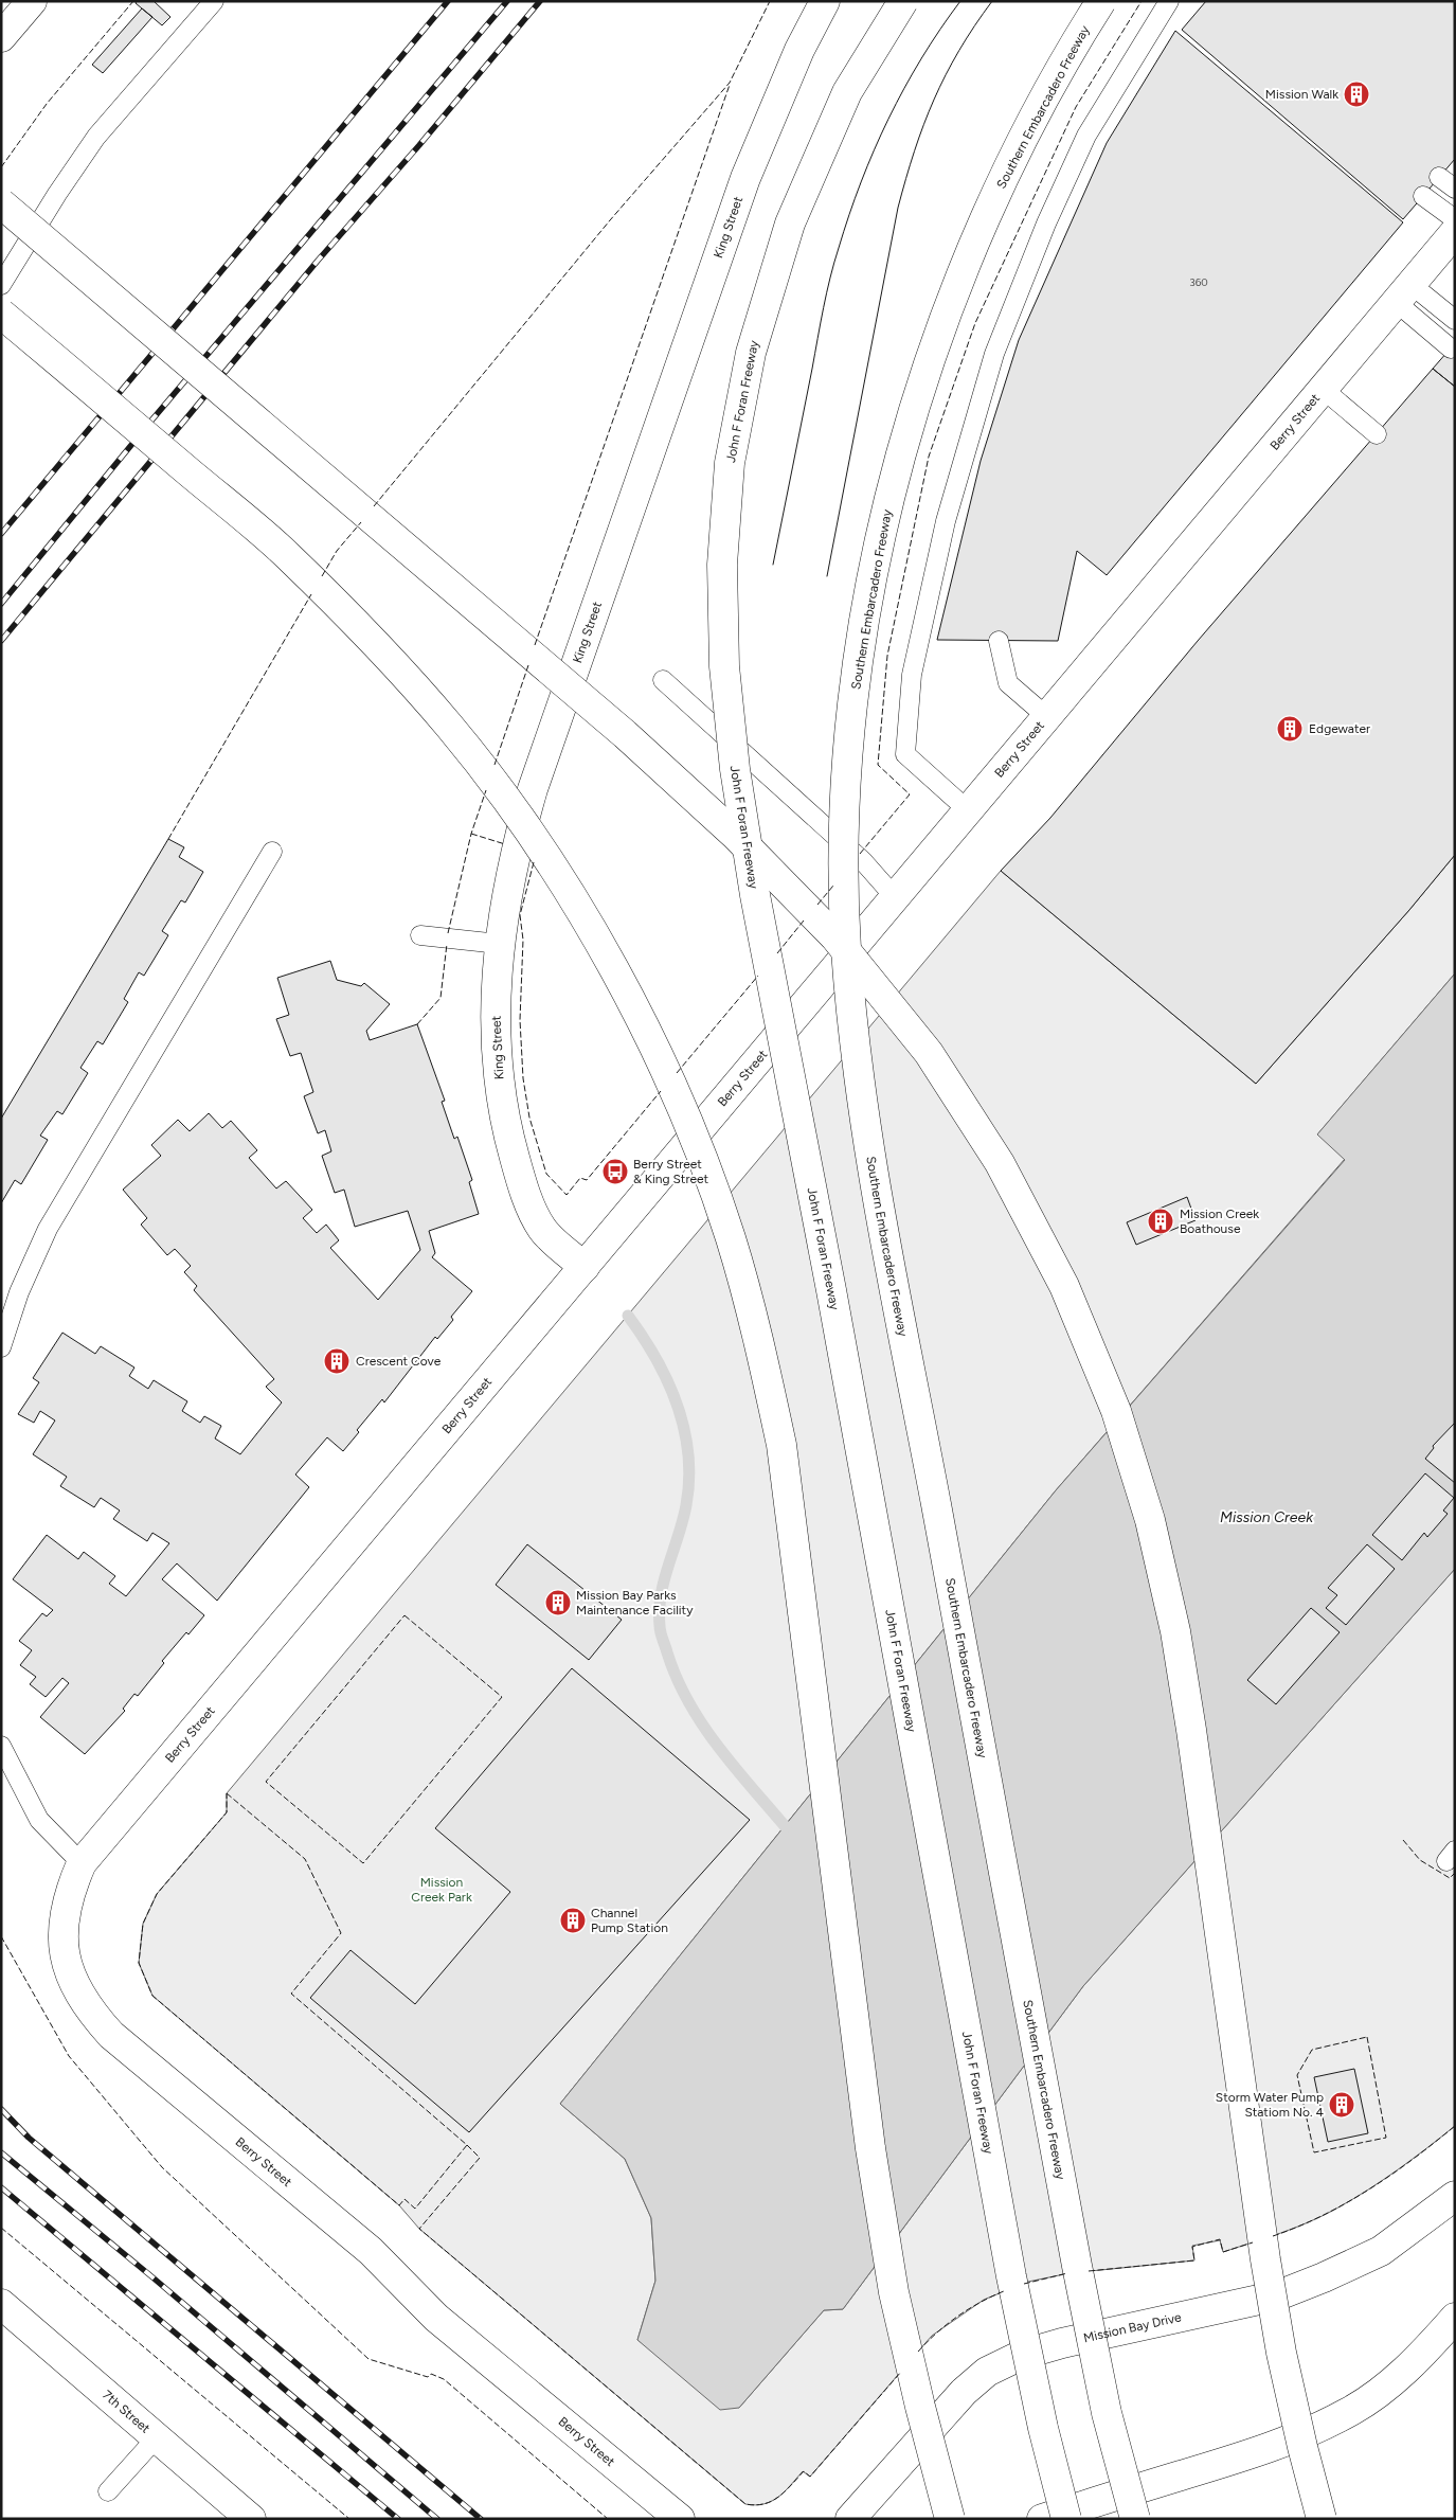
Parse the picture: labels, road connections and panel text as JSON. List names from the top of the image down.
{
  "streets": {
    "main road": [
      "Southern Embarcadero Freeway",
      "King Street",
      "John F Foran Freeway",
      "Berry Street",
      "Mission Bay Drive",
      "7th Street"
    ]
  },
  "crossings": [
    ["King Street", "Berry Street"]
  ],
  "water": ["Mission Creek"],
  "parks": ["Mission Creek Park"],
  "places": {
    "building": [
      "Mission Walk",
      "Edgewater",
      "Mission Creek Boathouse",
      "Crescent Cove",
      "Mission Bay Parks Maintenance Facility",
      "Channel Pump Station",
      "Storm Water Pump Statiom No. 4"
    ],
    "bus stop": ["Berry Street & King Street"]
  },
  "house_numbers": ["360"]
}
